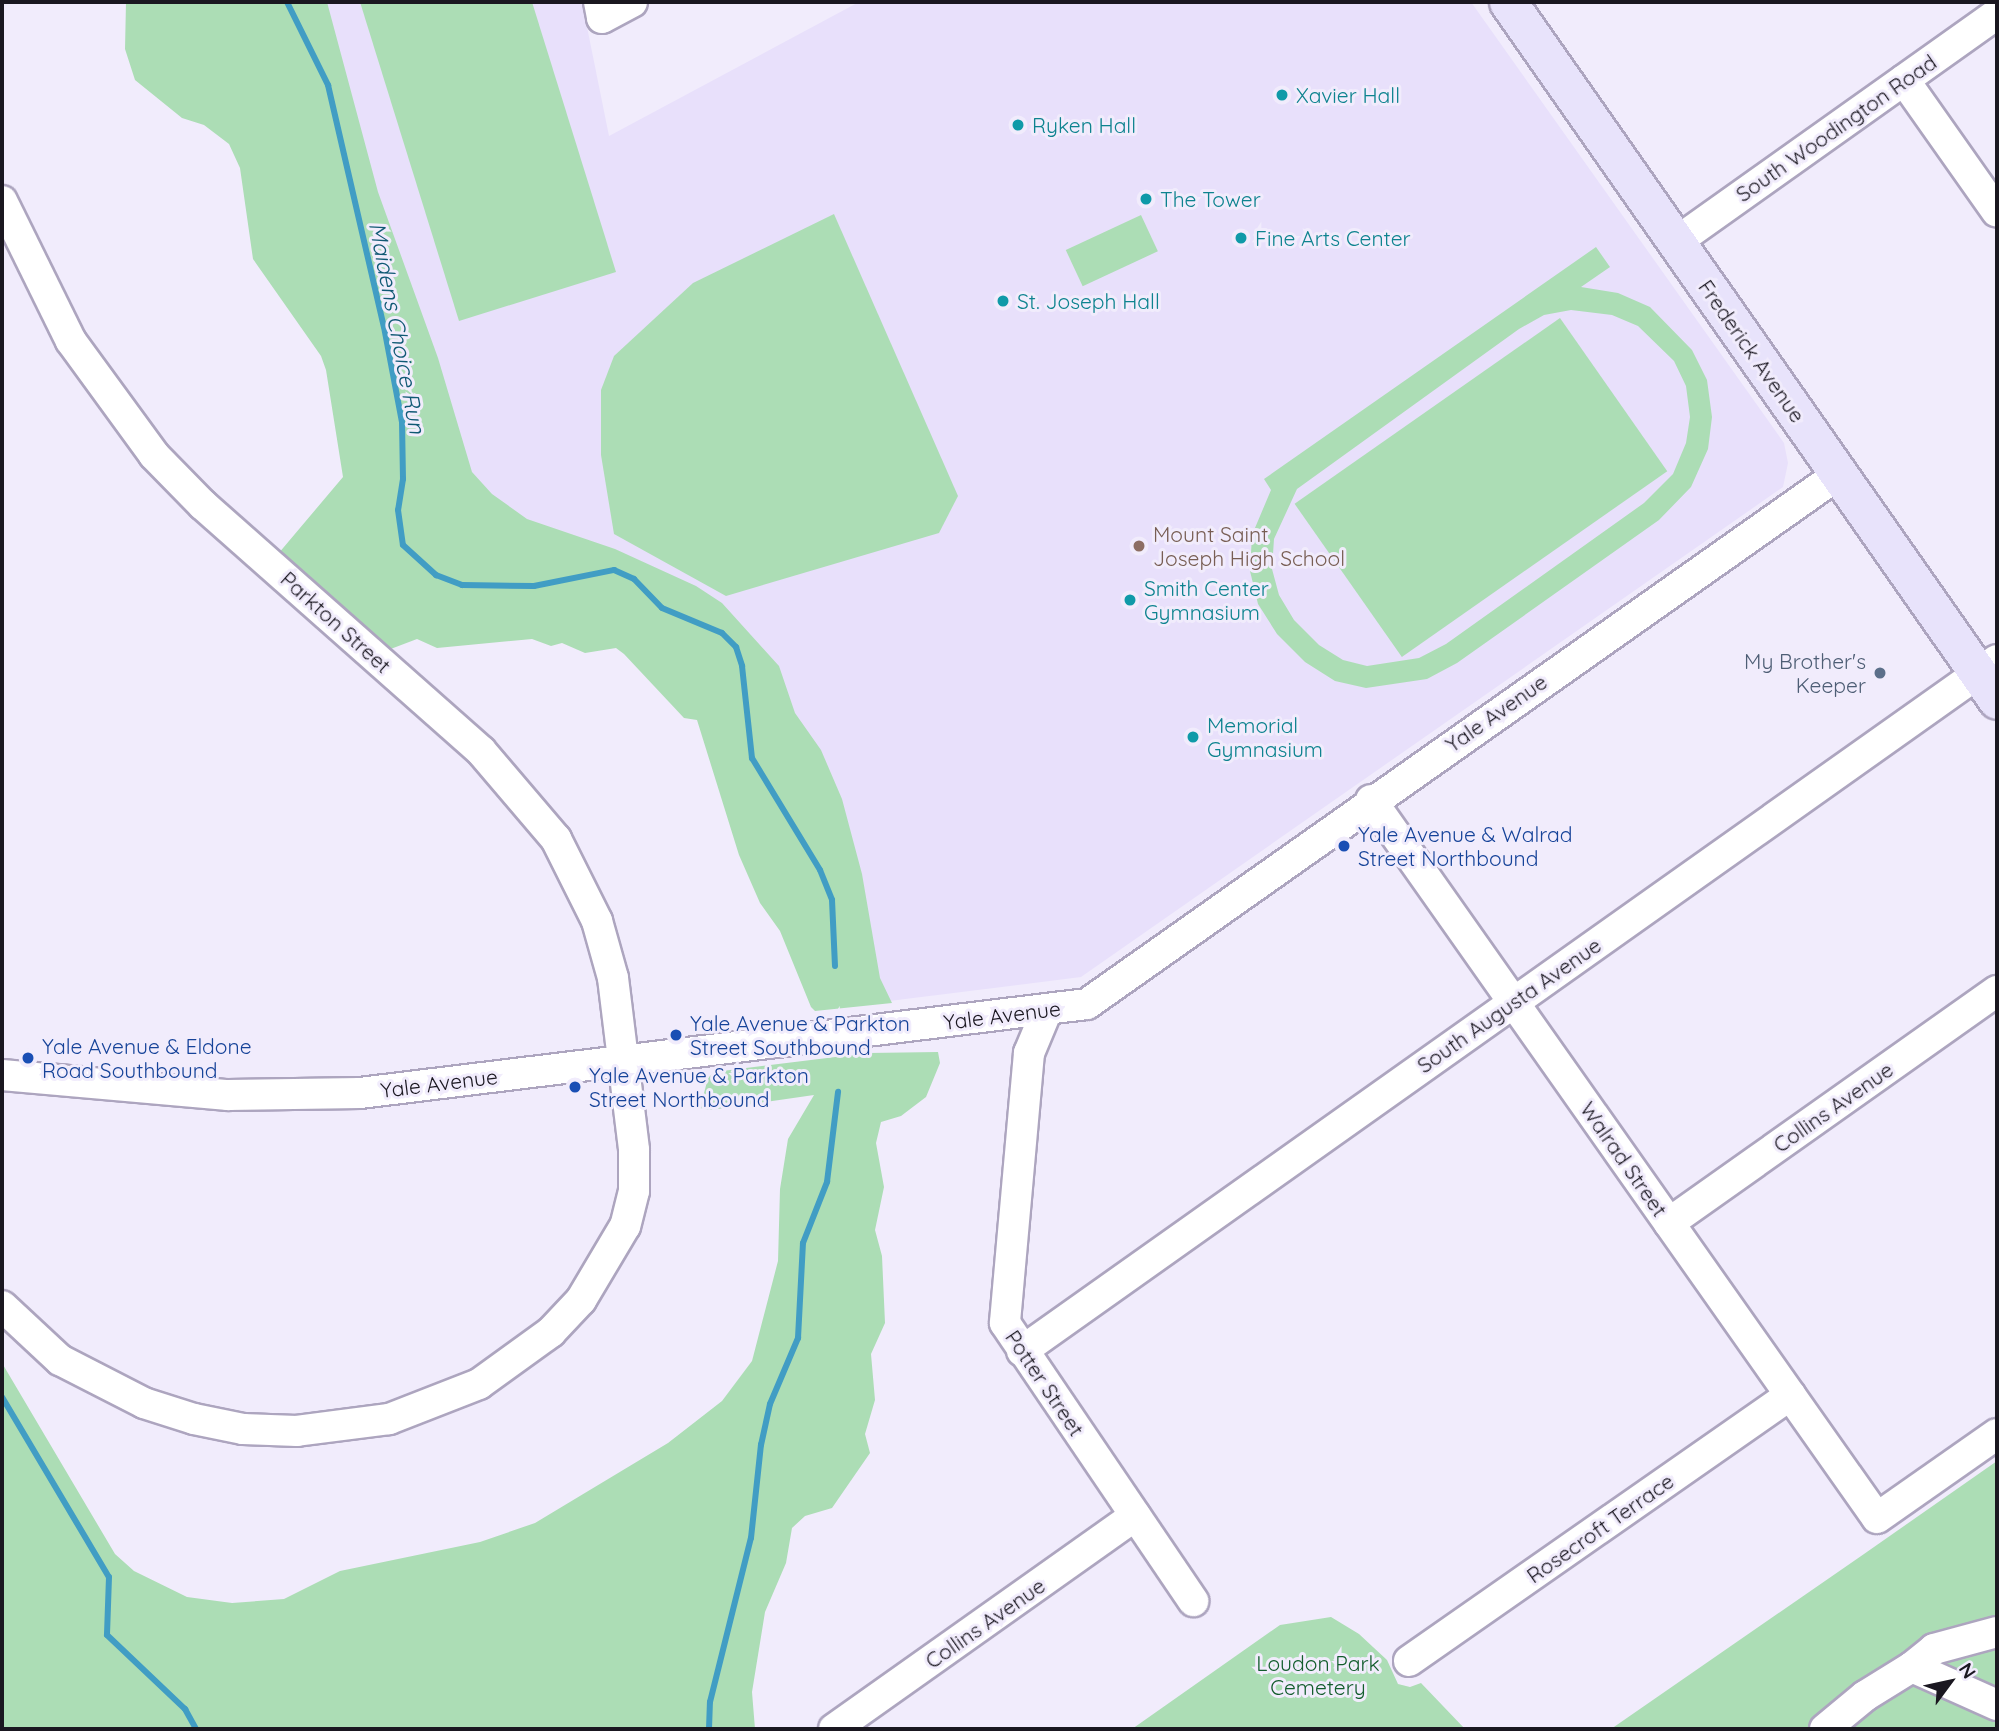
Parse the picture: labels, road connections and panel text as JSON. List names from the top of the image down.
{
  "streets": {
    "main road": ["Frederick Avenue"],
    "street": [
      "South Woodington Road",
      "Parkton Street",
      "Yale Avenue",
      "South Augusta Avenue",
      "Collins Avenue",
      "Walrad Street",
      "Potter Street",
      "Rosecroft Terrace"
    ]
  },
  "crossings": [
    ["South Woodington Road", "Frederick Avenue"],
    ["Frederick Avenue", "Yale Avenue"],
    ["Frederick Avenue", "South Augusta Avenue"],
    ["Parkton Street", "Yale Avenue"],
    ["Yale Avenue", "Walrad Street"],
    ["Yale Avenue", "Potter Street"],
    ["South Augusta Avenue", "Walrad Street"],
    ["South Augusta Avenue", "Potter Street"],
    ["Collins Avenue", "Walrad Street"],
    ["Collins Avenue", "Potter Street"],
    ["Walrad Street", "Rosecroft Terrace"]
  ],
  "water": ["Maidens Choice Run"],
  "parks": ["Loudon Park Cemetery"],
  "places": [
    "Xavier Hall",
    "Ryken Hall",
    "The Tower",
    "Fine Arts Center",
    "St. Joseph Hall",
    "Mount Saint Joseph High School",
    "Smith Center Gymnasium",
    "My Brother's Keeper",
    "Memorial Gymnasium",
    "Yale Avenue & Walrad Street Northbound",
    "Yale Avenue & Parkton Street Southbound",
    "Yale Avenue & Eldone Road Southbound",
    "Yale Avenue & Parkton Street Northbound"
  ],
  "north": "top right"
}
